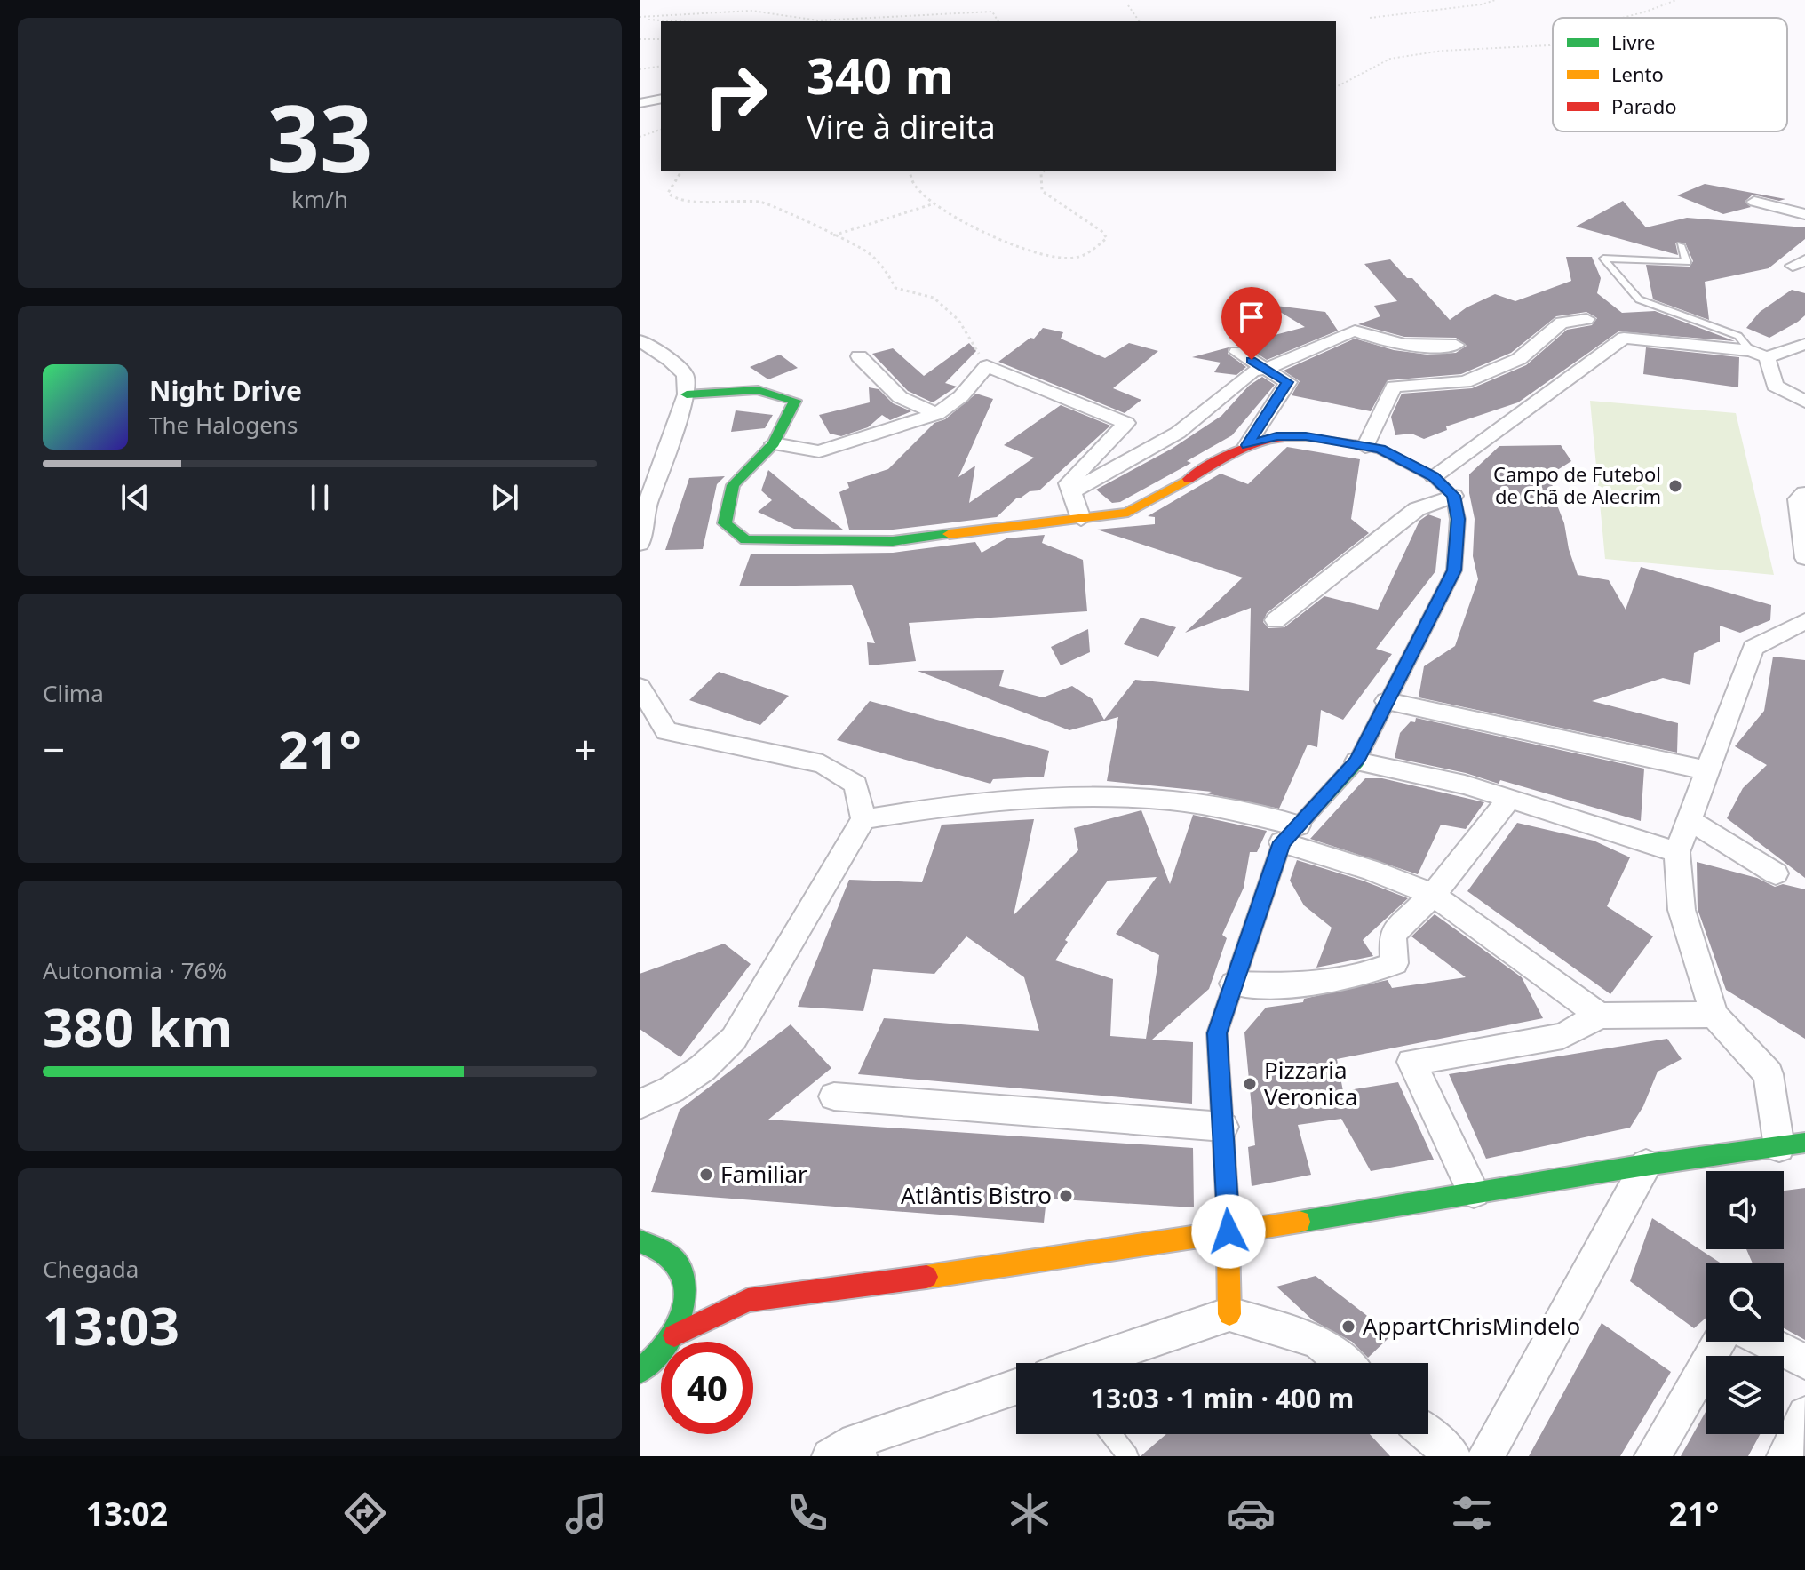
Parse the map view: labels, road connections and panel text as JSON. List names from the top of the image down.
{
  "places": [
    "Campo de Futebol de Chã de Alecrim",
    "Pizzaria Veronica",
    "Familiar",
    "Atlântis Bistro",
    "AppartChrisMindelo"
  ],
  "legend": ["Livre", "Lento", "Parado"],
  "page": {
    "tile": [
      ["33", "km/h"],
      "Clima",
      ["Autonomia · 76%", "380 km"],
      ["Chegada", "13:03"]
    ],
    "turn": ["340 m", "Vire à direita"],
    "song": ["Night Drive", "The Halogens"],
    "heat": ["−", "21°", "+"],
    "limit": "40",
    "trip": "13:03 · 1 min · 400 m",
    "tabs": ["13:02", "21°"]
  }
}
